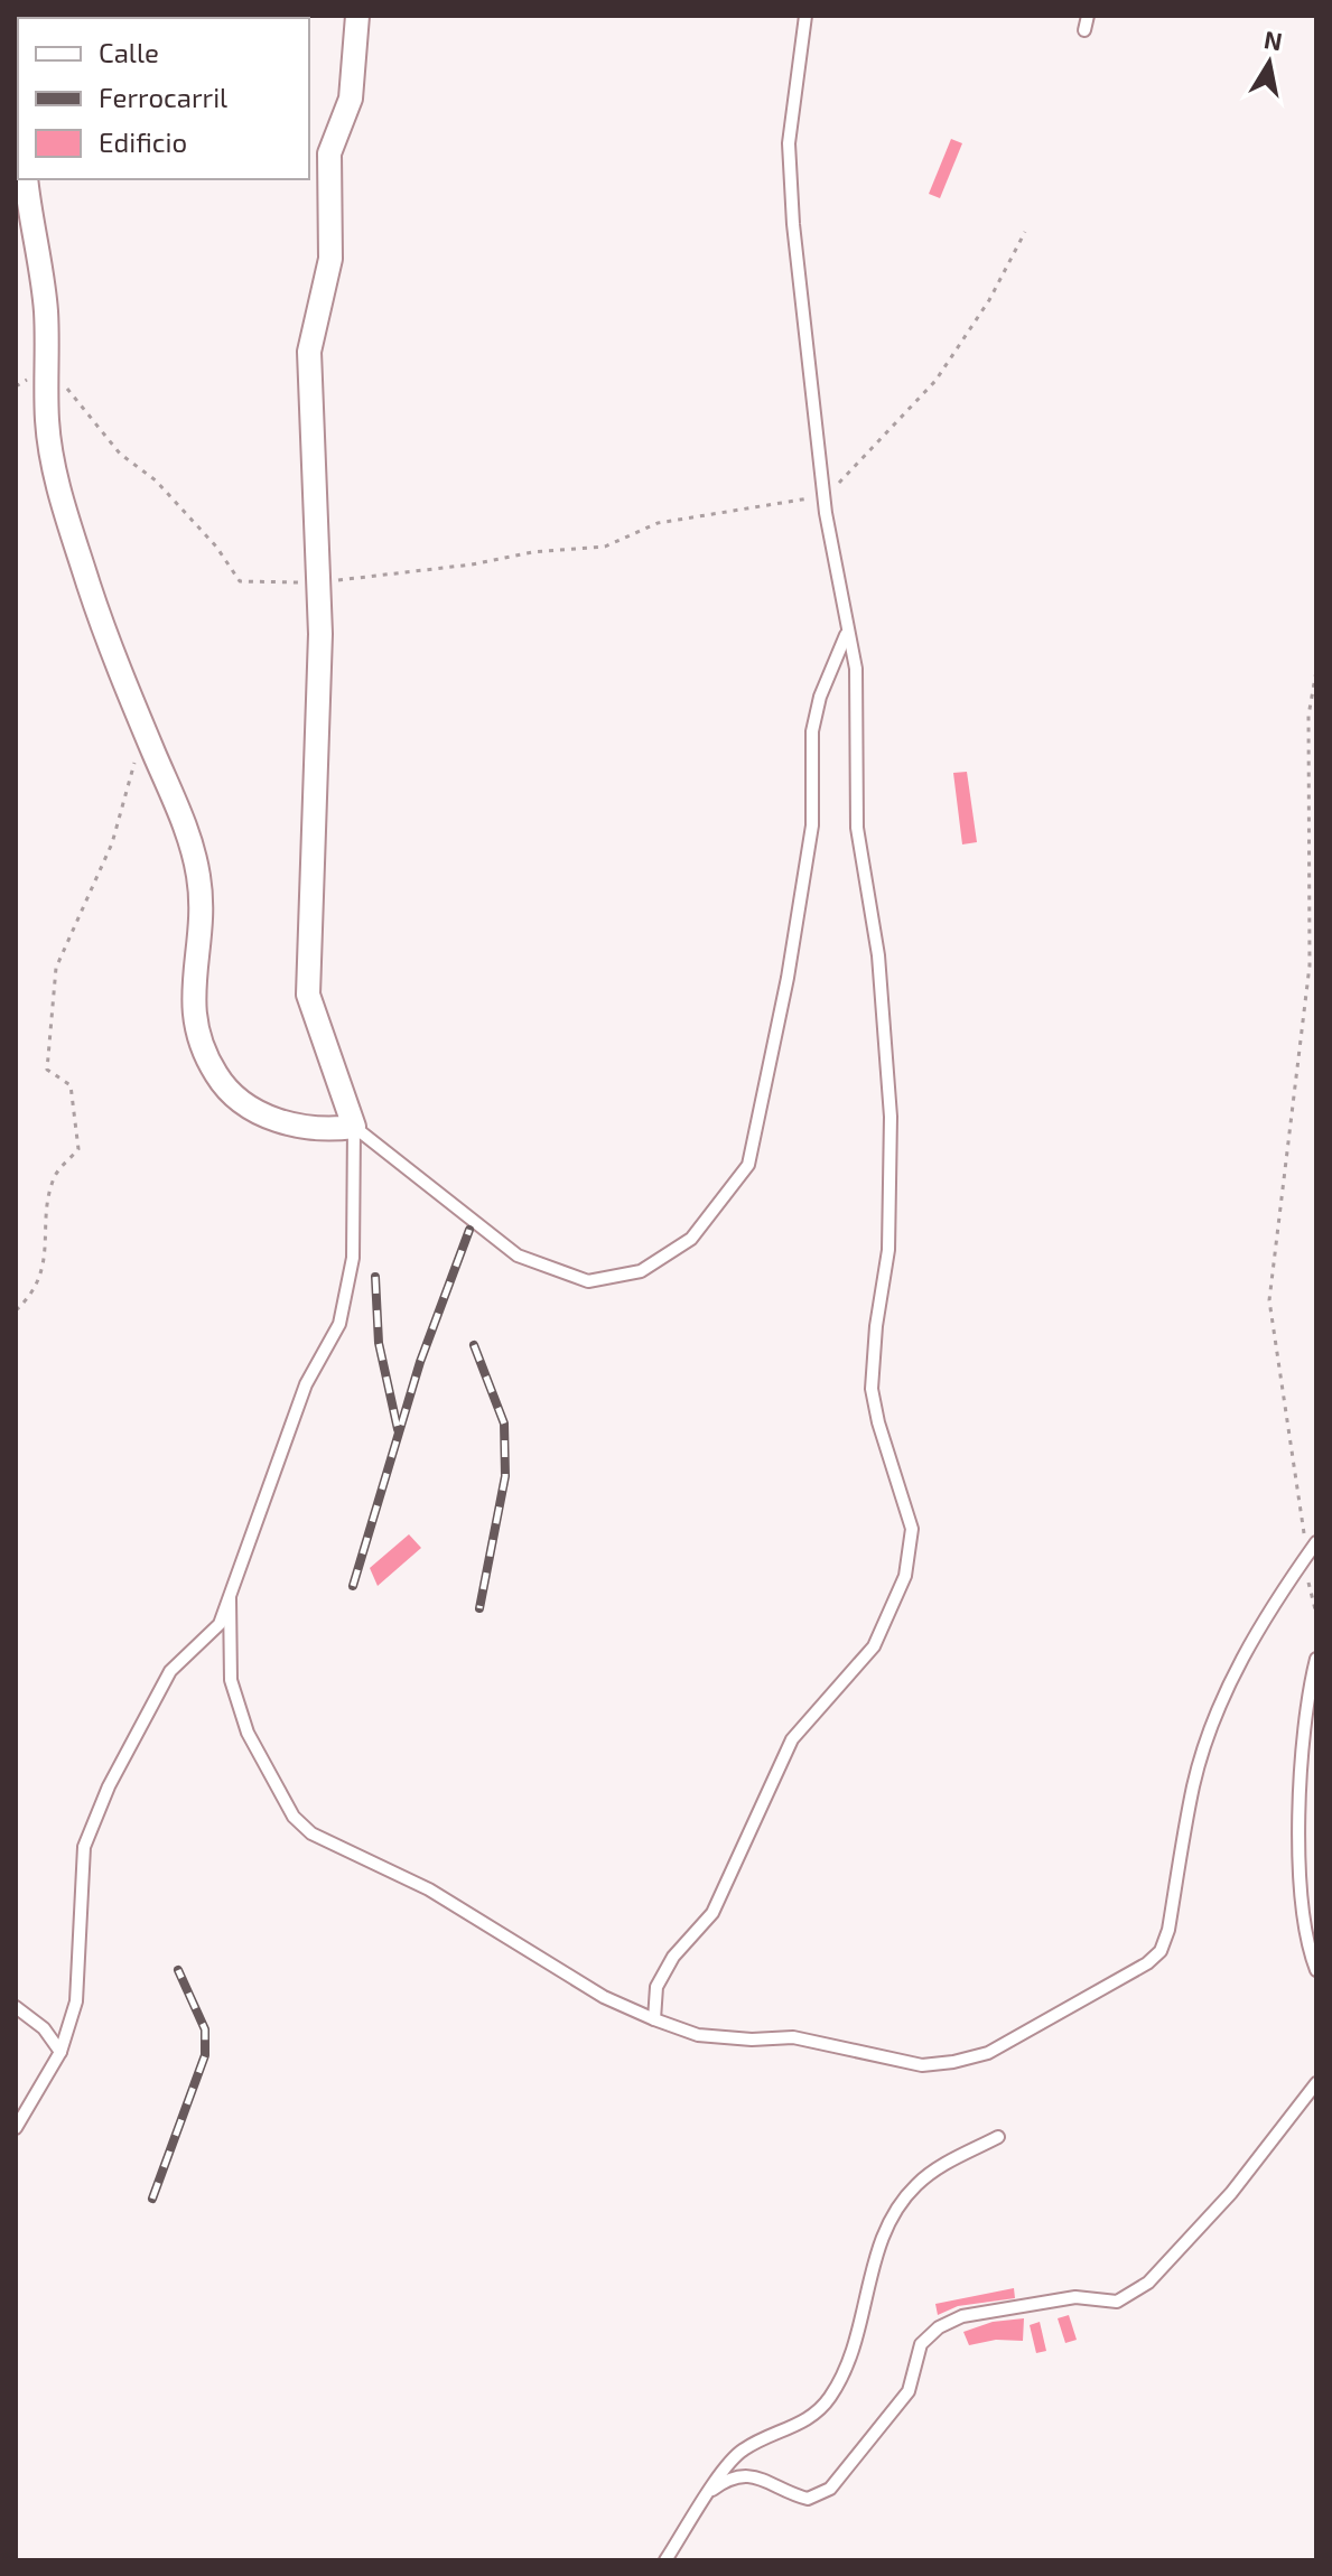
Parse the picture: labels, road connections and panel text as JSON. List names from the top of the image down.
{
  "legend": ["Calle", "Ferrocarril", "Edificio"],
  "north": "top"
}
